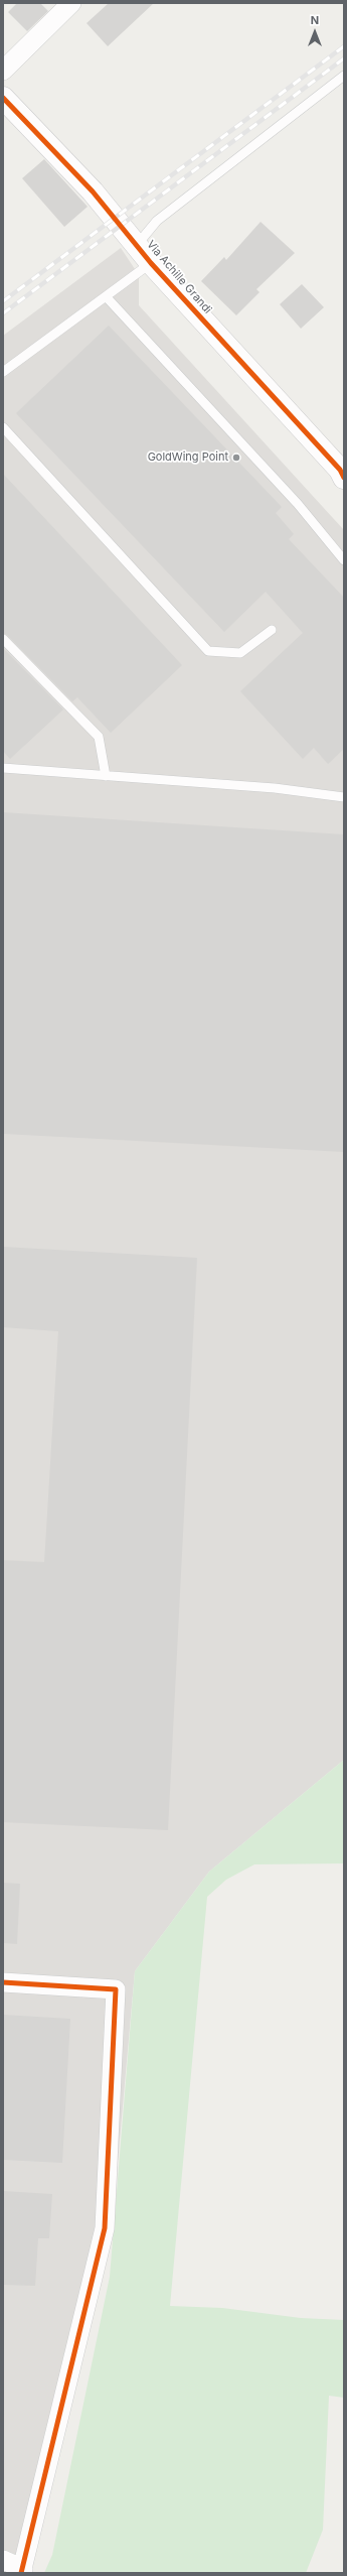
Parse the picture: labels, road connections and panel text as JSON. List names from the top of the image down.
{
  "streets": {
    "street": ["Via Achille Grandi"]
  },
  "places": ["GoldWing Point"],
  "north": "top"
}
